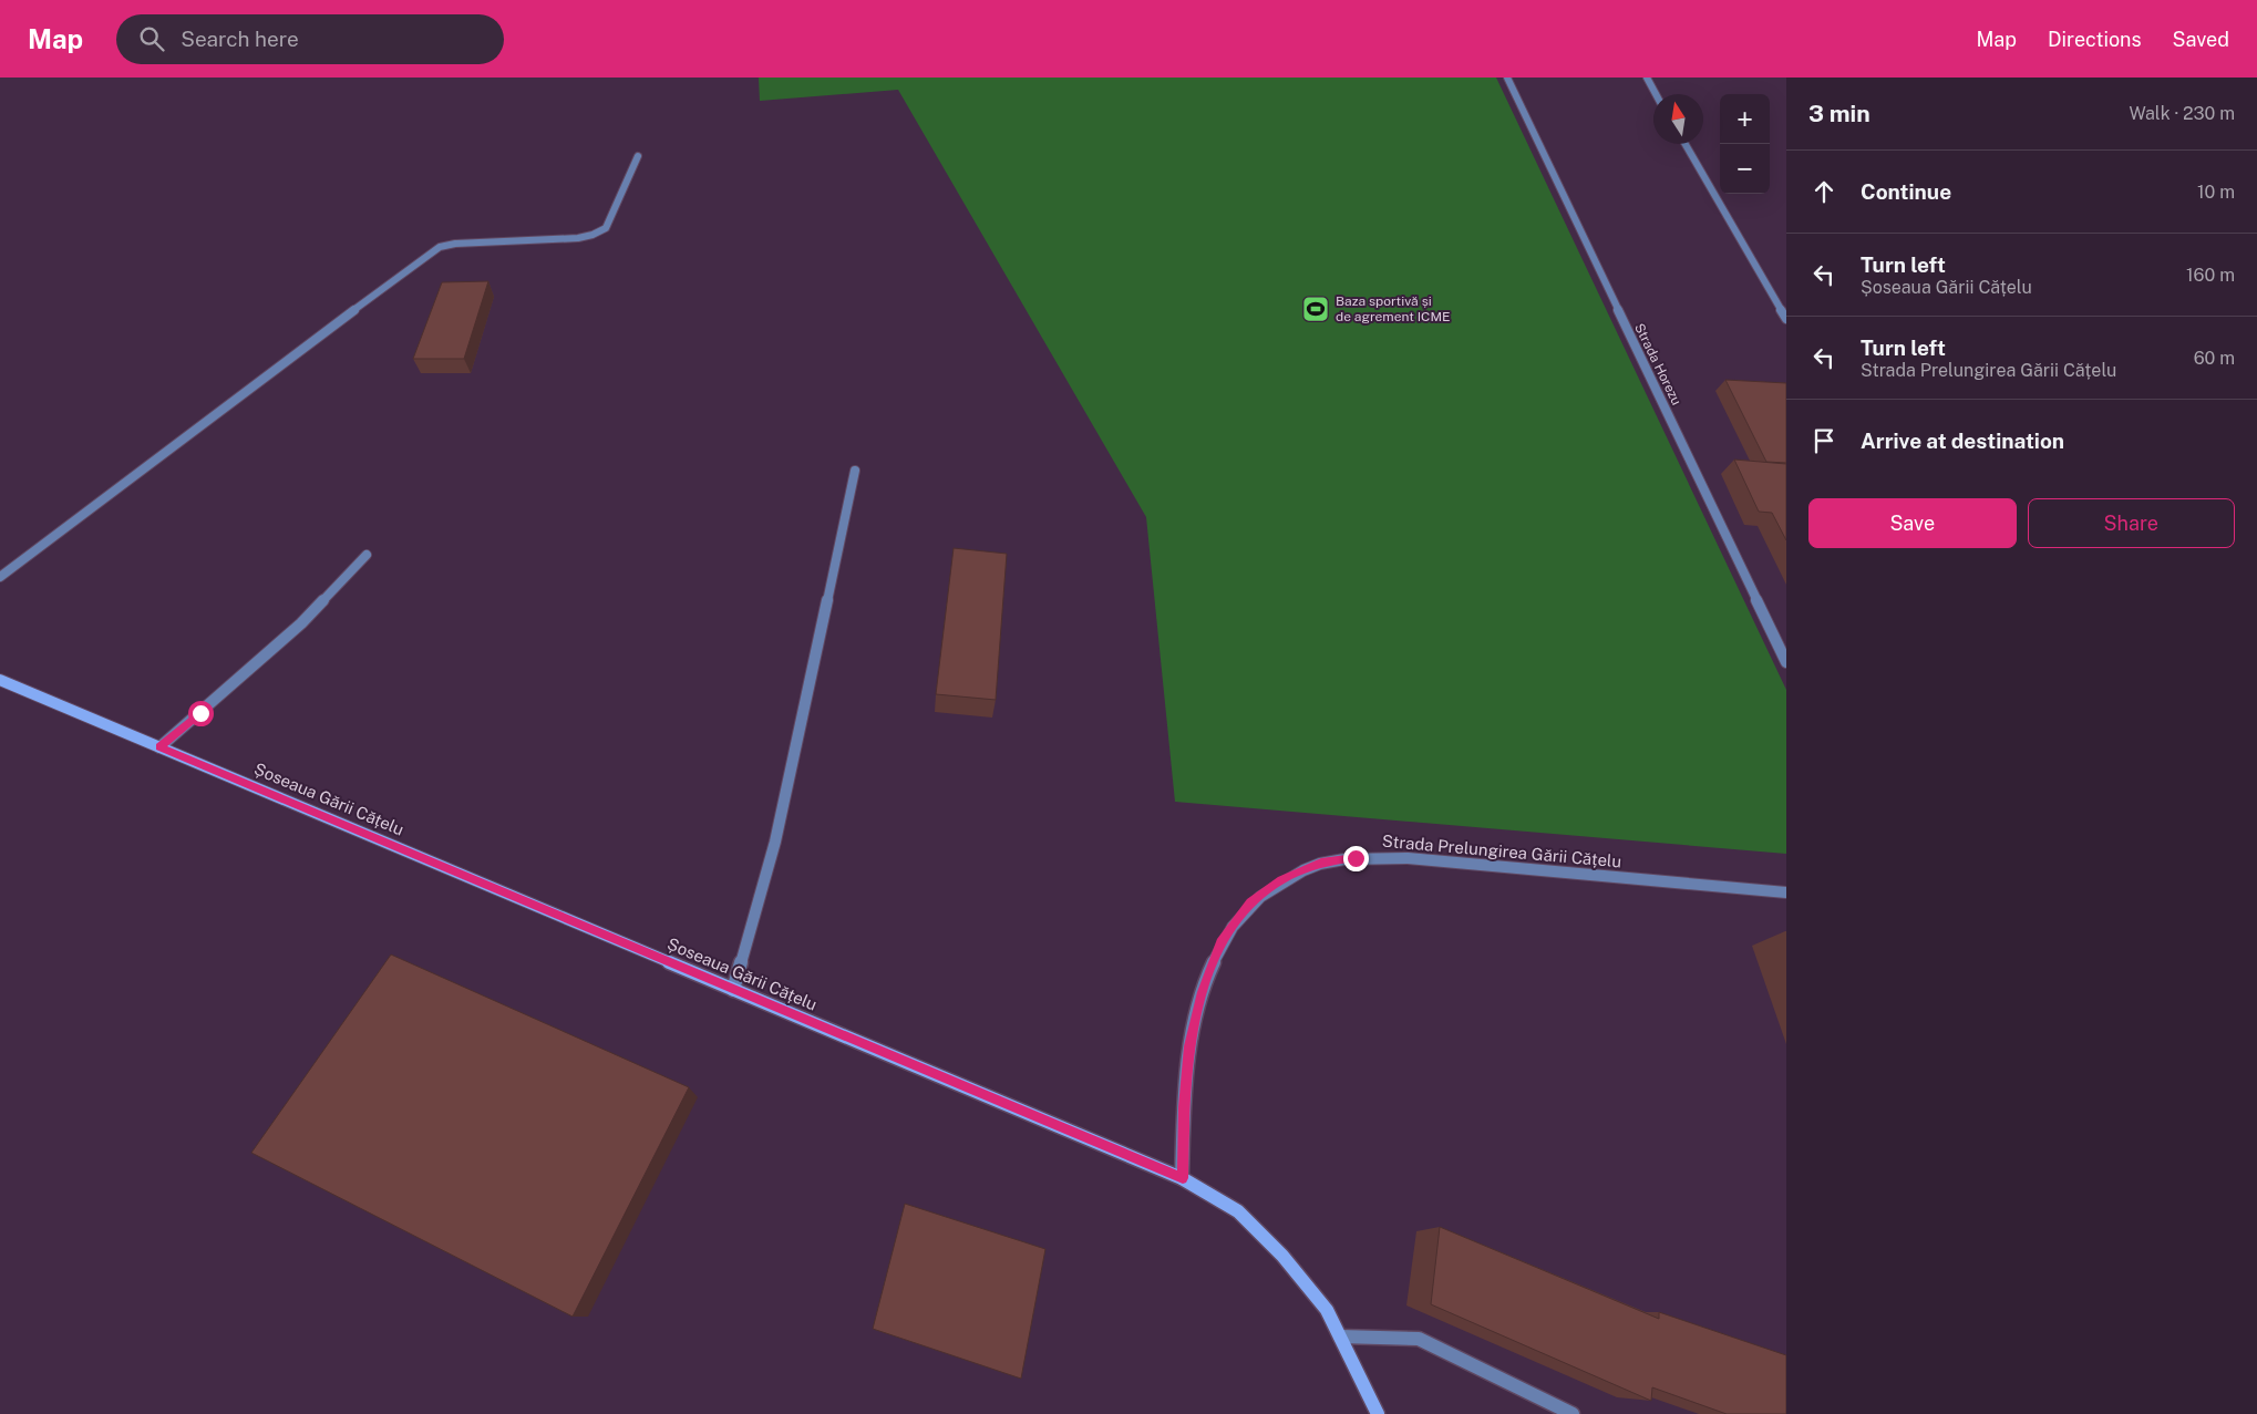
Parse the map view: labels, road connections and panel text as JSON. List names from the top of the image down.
{
  "streets": {
    "main road": ["Șoseaua Gării Cățelu"],
    "street": ["Strada Horezu", "Strada Prelungirea Gării Cățelu"]
  },
  "crossings": [
    ["Șoseaua Gării Cățelu", "Strada Prelungirea Gării Cățelu"]
  ],
  "places": {
    "sports": ["Baza sportivă și de agrement ICME"]
  },
  "north": "top",
  "page": {
    "header": "Map",
    "search": "Search here",
    "nav": ["Map", "Directions", "Saved"],
    "heading": ["3 min", "Walk · 230 m"],
    "map_buttons": ["+", "−"],
    "list": [
      ["Continue", "10 m"],
      ["Turn left", "Șoseaua Gării Cățelu", "160 m"],
      ["Turn left", "Strada Prelungirea Gării Cățelu", "60 m"],
      "Arrive at destination"
    ],
    "buttons": ["Save", "Share"]
  }
}
